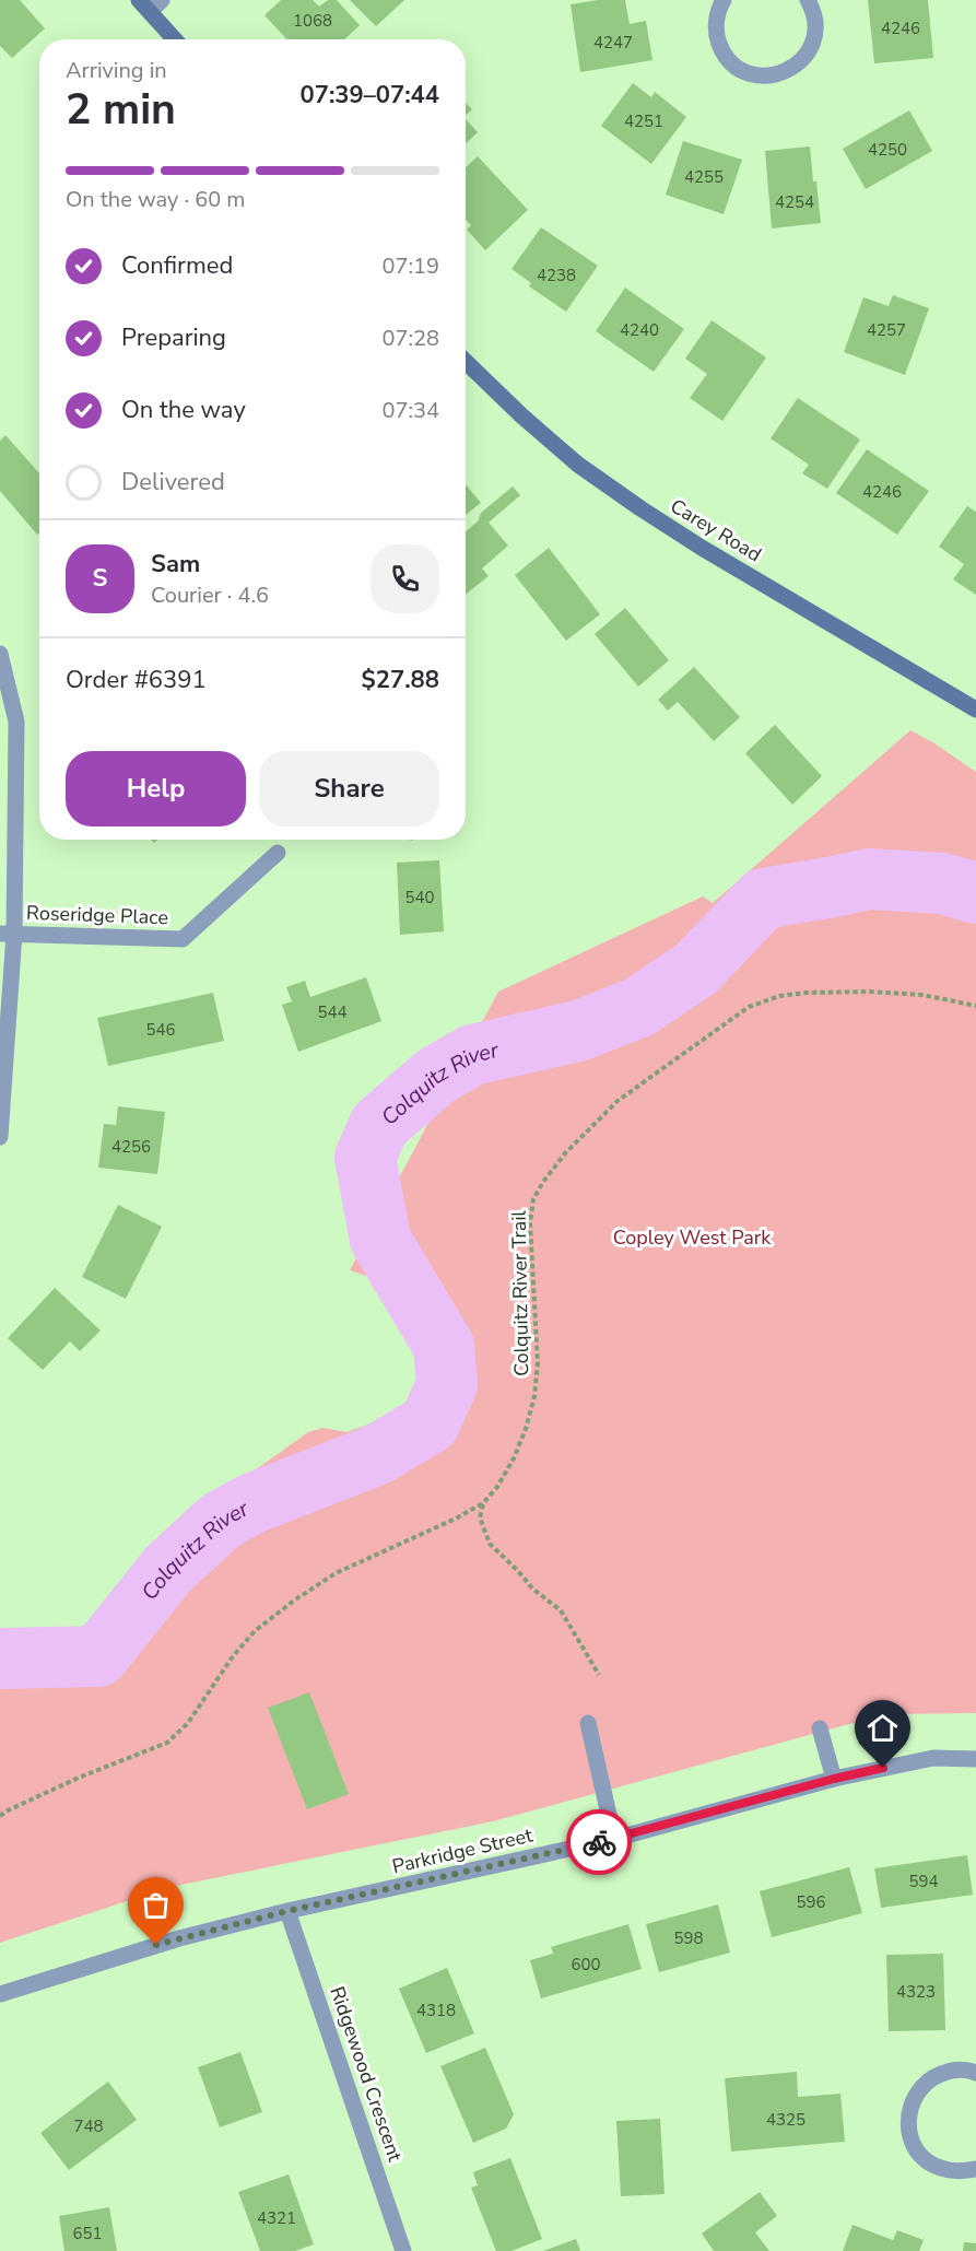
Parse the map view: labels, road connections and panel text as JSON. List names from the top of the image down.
{
  "streets": {
    "street": [
      "Carey Road",
      "Roseridge Place",
      "Parkridge Street",
      "Ridgewood Crescent"
    ],
    "path": ["Colquitz River Trail"]
  },
  "crossings": [
    ["Parkridge Street", "Ridgewood Crescent"]
  ],
  "water": ["Colquitz River"],
  "parks": ["Copley West Park"],
  "house_numbers": [
    "1068",
    "4246",
    "4247",
    "4251",
    "4250",
    "4255",
    "4254",
    "4238",
    "4240",
    "4257",
    "4246",
    "540",
    "544",
    "546",
    "4256",
    "594",
    "596",
    "598",
    "600",
    "4323",
    "4318",
    "4325",
    "748",
    "4321",
    "651"
  ],
  "page": {
    "heading": ["2 min", "Arriving in", "07:39–07:44"],
    "panel": [
      "Sam",
      "Courier · 4.6",
      "Order #6391",
      "$27.88"
    ],
    "bar": "On the way · 60 m",
    "list": [
      ["Confirmed", "07:19"],
      ["Preparing", "07:28"],
      ["On the way", "07:34"],
      "Delivered"
    ],
    "round": "S",
    "buttons": ["Help", "Share"]
  }
}
